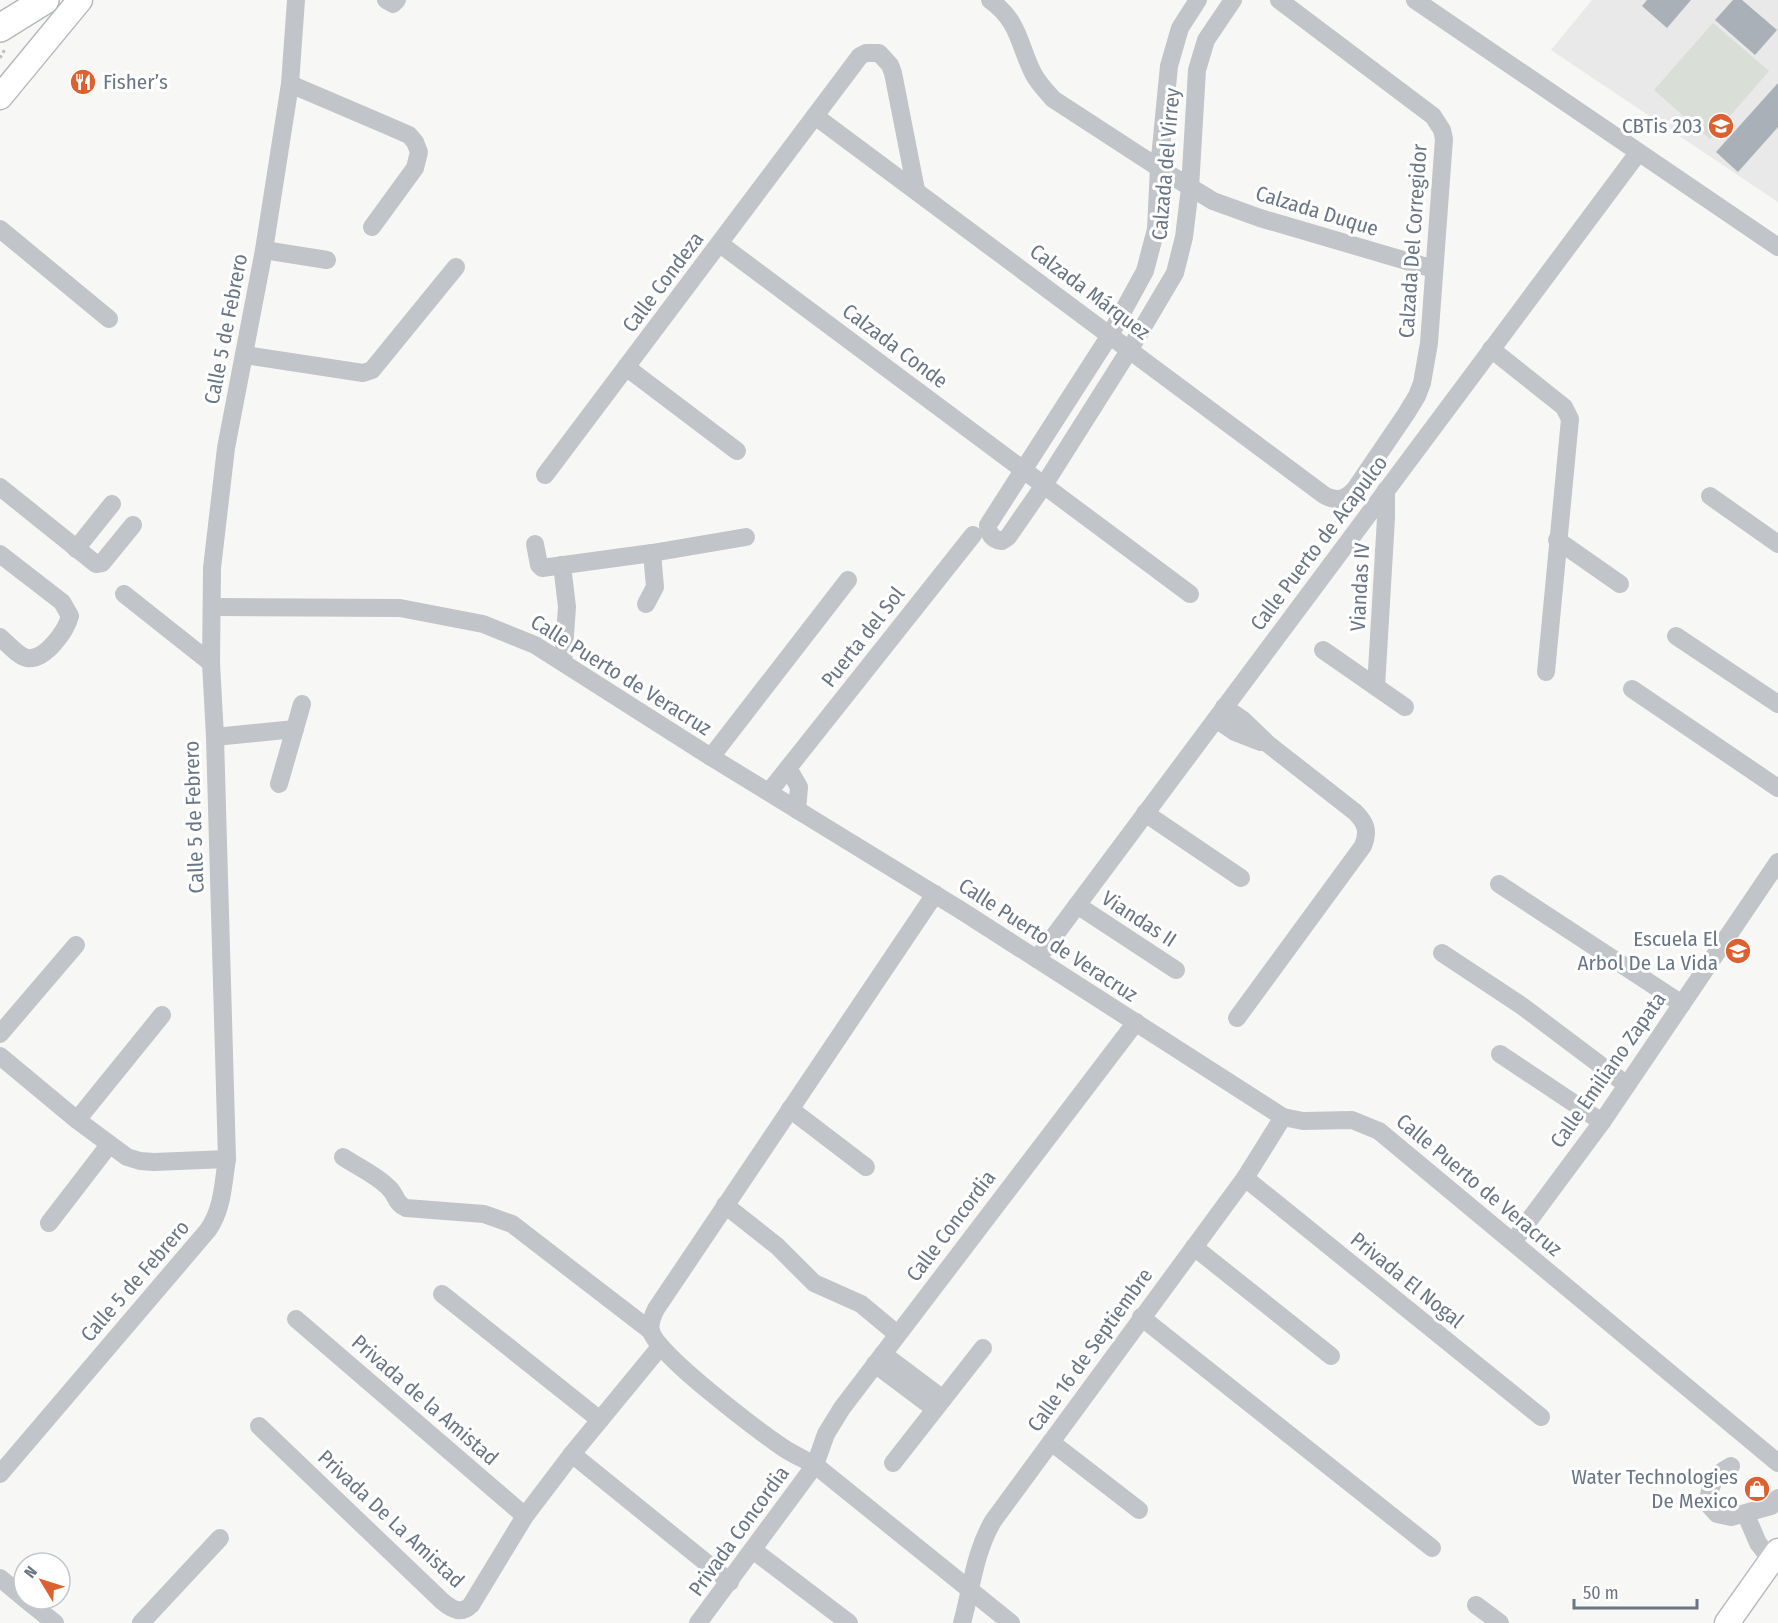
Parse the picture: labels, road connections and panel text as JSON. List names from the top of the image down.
{
  "streets": {
    "street": [
      "Calzada del Virrey",
      "Calzada Duque",
      "Calzada Del Corregidor",
      "Calle Condeza",
      "Calzada Márquez",
      "Calle 5 de Febrero",
      "Calzada Conde",
      "Calle Puerto de Acapulco",
      "Viandas IV",
      "Puerta del Sol",
      "Calle Puerto de Veracruz",
      "Viandas II",
      "Calle Emiliano Zapata",
      "Calle Concordia",
      "Privada El Nogal",
      "Calle 16 de Septiembre",
      "Privada de la Amistad",
      "Privada De La Amistad",
      "Privada Concordia"
    ]
  },
  "crossings": [
    ["Calzada del Virrey", "Calzada Duque"],
    ["Calzada del Virrey", "Calzada Márquez"],
    ["Calzada del Virrey", "Calzada Conde"],
    ["Calzada Duque", "Calzada Del Corregidor"],
    ["Calzada Del Corregidor", "Calzada Márquez"],
    ["Calle Condeza", "Calzada Márquez"],
    ["Calle Condeza", "Calzada Conde"],
    ["Calle 5 de Febrero", "Calle Puerto de Veracruz"],
    ["Calle Puerto de Acapulco", "Viandas IV"],
    ["Calle Puerto de Acapulco", "Calle Puerto de Veracruz"],
    ["Calle Puerto de Acapulco", "Viandas II"],
    ["Puerta del Sol", "Calle Puerto de Veracruz"],
    ["Calle Puerto de Veracruz", "Calle Emiliano Zapata"],
    ["Calle Puerto de Veracruz", "Calle Concordia"],
    ["Calle Puerto de Veracruz", "Calle 16 de Septiembre"],
    ["Calle Concordia", "Privada Concordia"],
    ["Privada El Nogal", "Calle 16 de Septiembre"],
    ["Privada de la Amistad", "Privada De La Amistad"]
  ],
  "places": {
    "restaurant": ["Fisher’s"],
    "school or university": ["CBTis 203", "Escuela El Arbol De La Vida"],
    "shop": ["Water Technologies De Mexico"]
  },
  "scale_bar": "50 m",
  "north": "top left"
}
